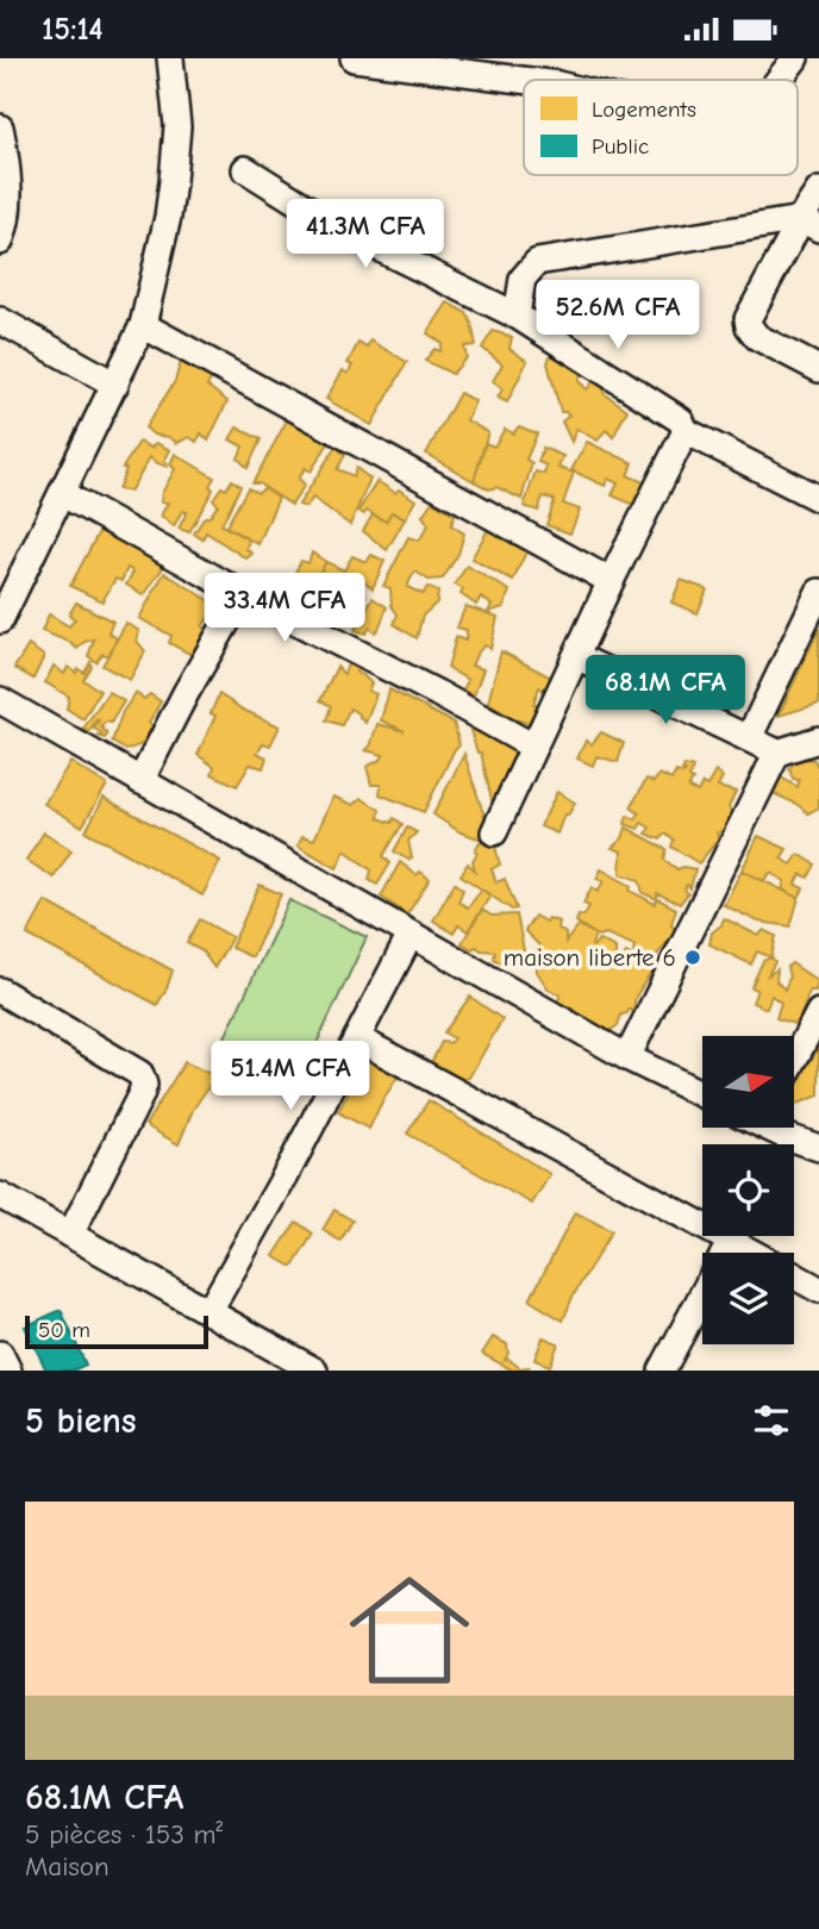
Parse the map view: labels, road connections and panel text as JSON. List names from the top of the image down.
{
  "places": ["maison liberte 6"],
  "legend": ["Logements", "Public"],
  "scale_bar": "50 m",
  "north": "right",
  "page": {
    "status": "15:14",
    "price": [
      "41.3M CFA",
      "52.6M CFA",
      "33.4M CFA",
      "68.1M CFA",
      "51.4M CFA"
    ],
    "scale": "50 m",
    "heading": "5 biens",
    "list": [
      {
        "name": "68.1M CFA",
        "note": "5 pièces · 153 m² · Maison"
      }
    ]
  }
}
